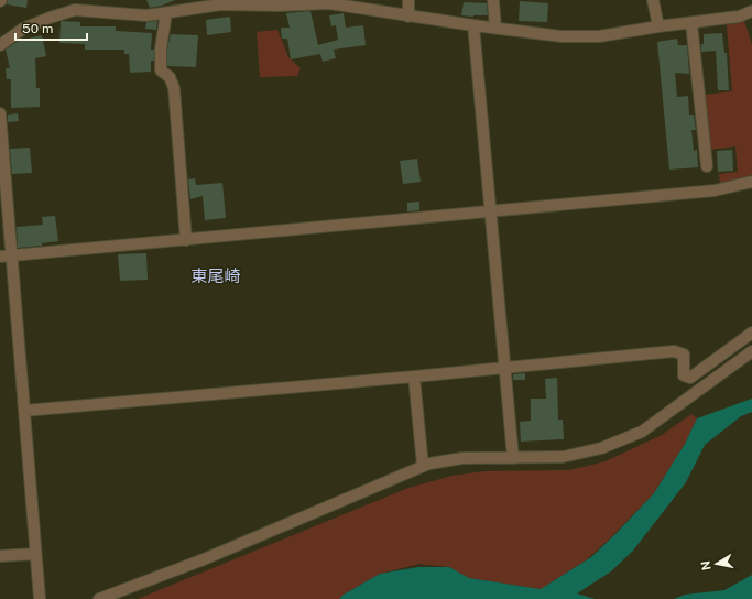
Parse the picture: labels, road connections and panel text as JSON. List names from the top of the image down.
{
  "districts": ["東尾崎"],
  "scale_bar": "50 m",
  "north": "left"
}
